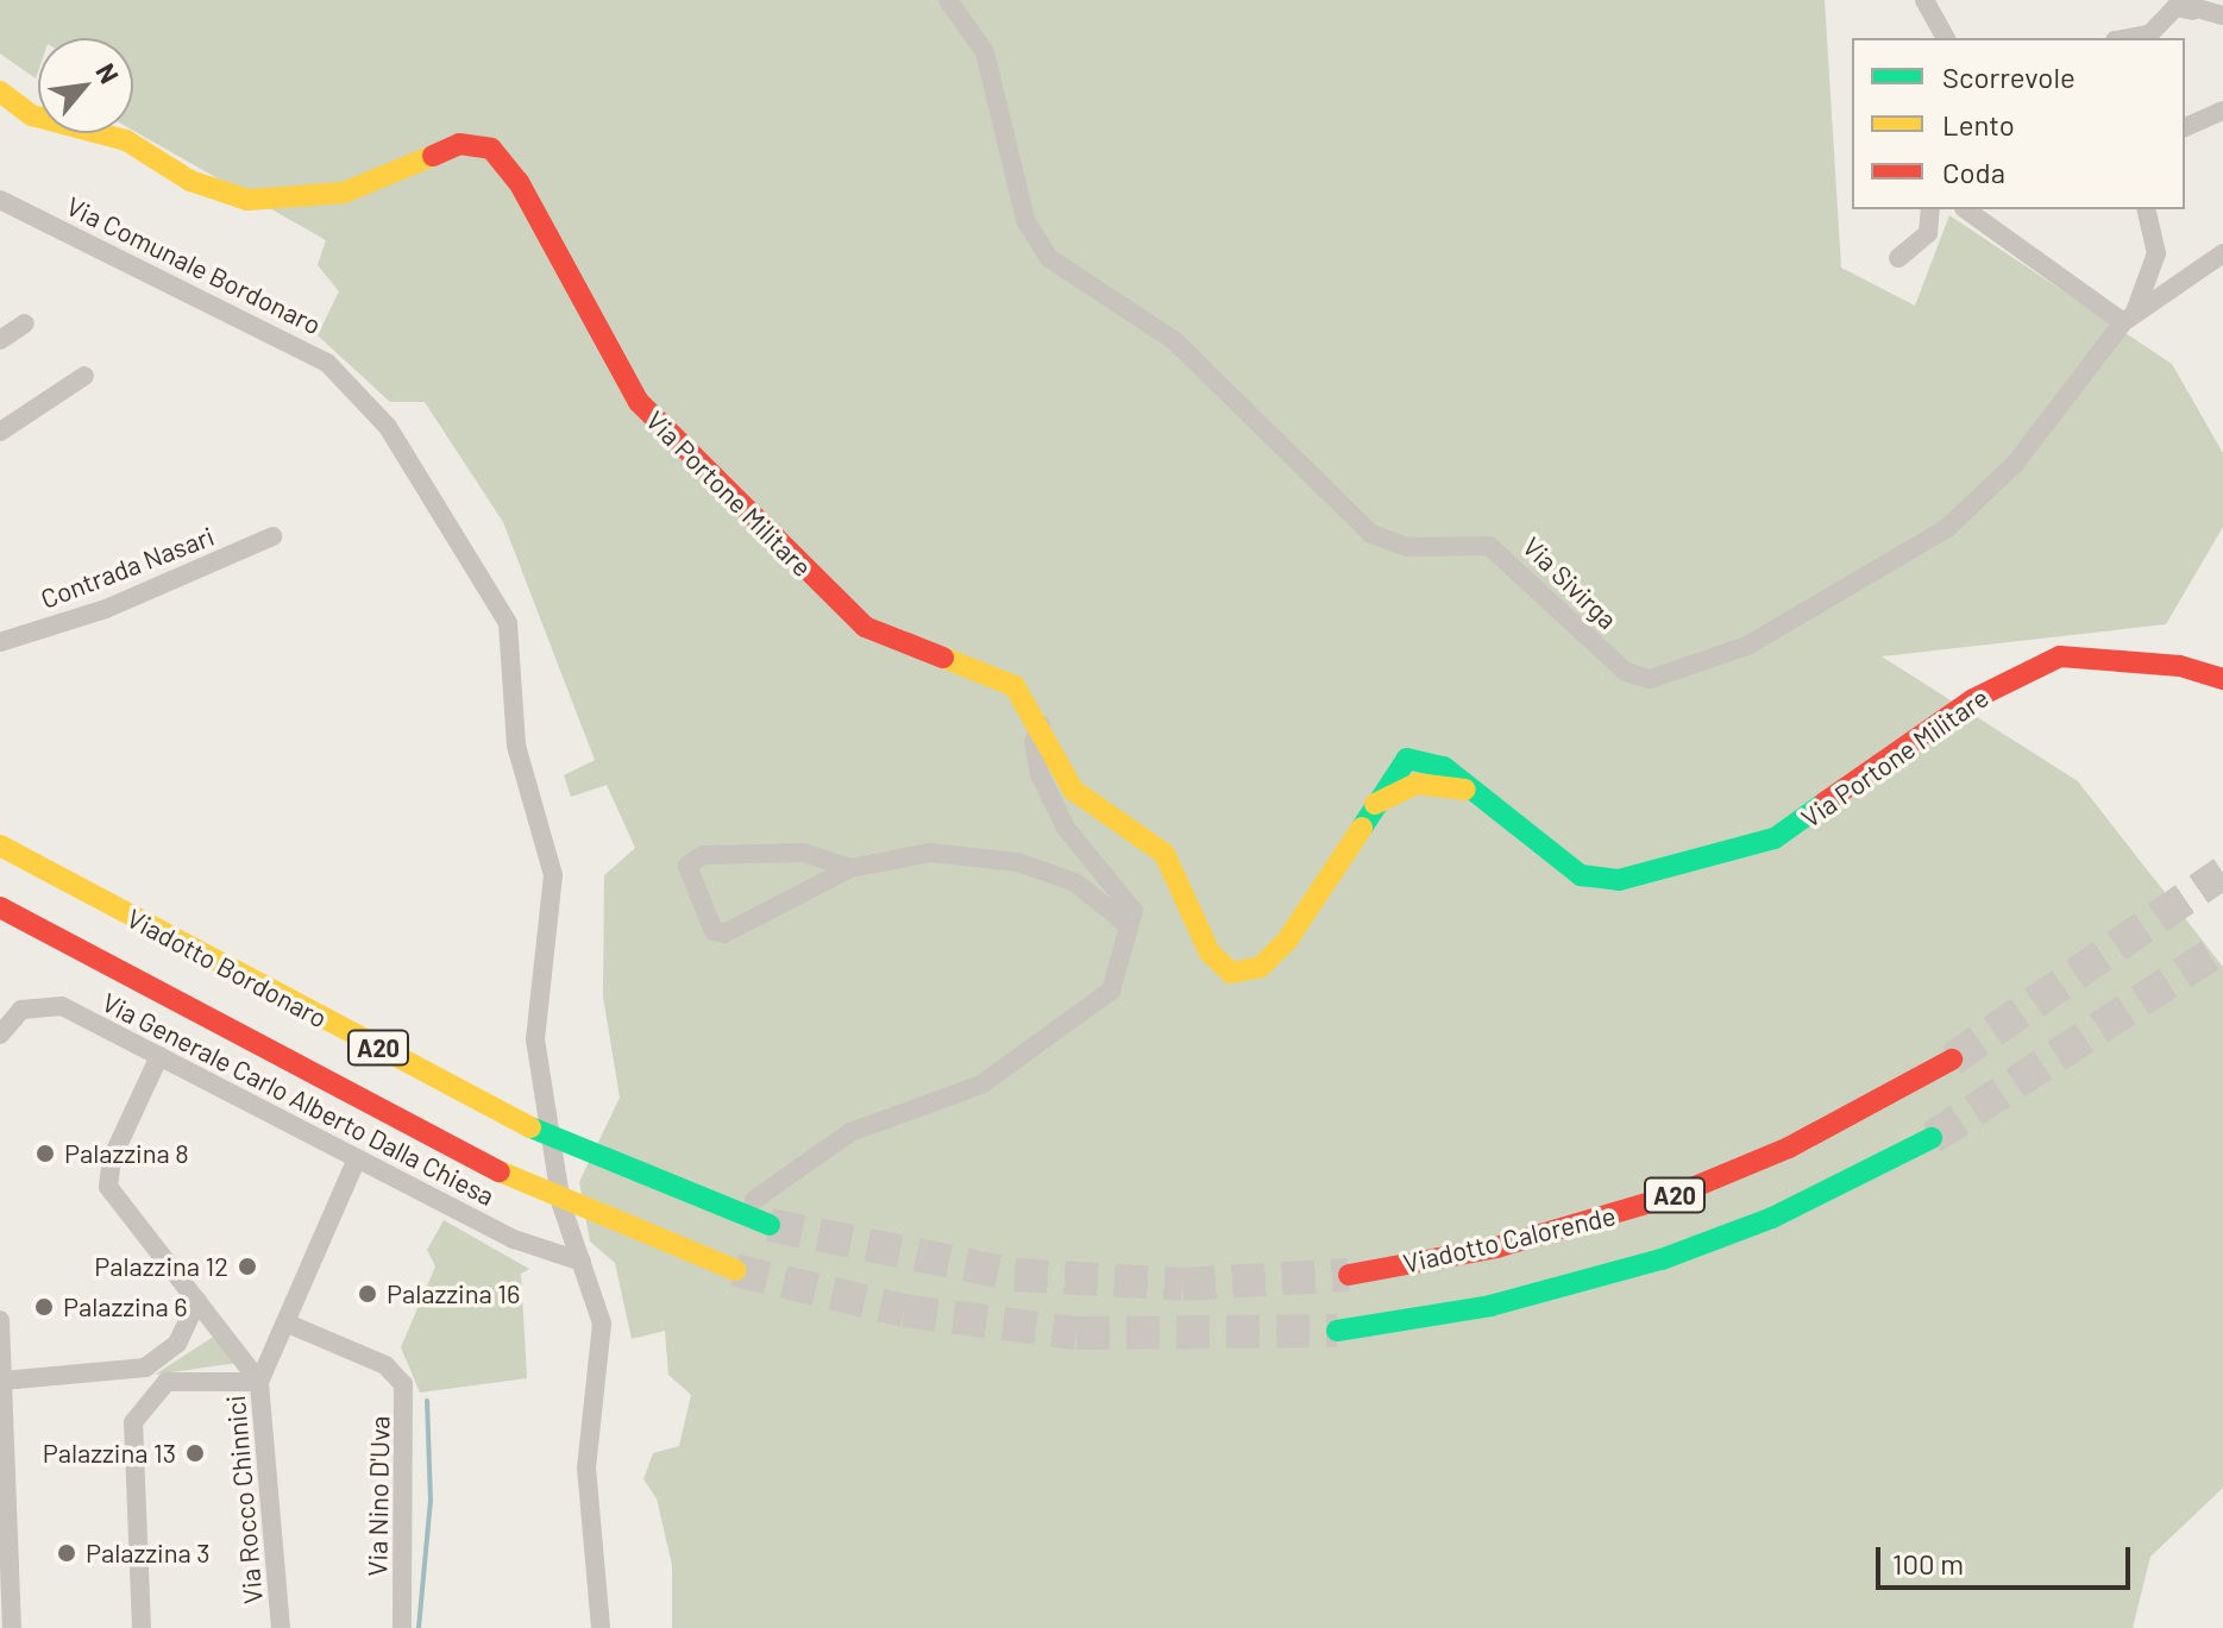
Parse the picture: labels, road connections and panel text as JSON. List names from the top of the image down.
{
  "streets": {
    "main road": [
      "Via Portone Militare",
      "Viadotto Bordonaro",
      "A20",
      "Viadotto Calorende"
    ],
    "street": [
      "Via Comunale Bordonaro",
      "Contrada Nasari",
      "Via Sivirga",
      "Via Generale Carlo Alberto Dalla Chiesa",
      "Via Nino D'Uva",
      "Via Rocco Chinnici"
    ]
  },
  "crossings": [
    ["Via Comunale Bordonaro", "Via Generale Carlo Alberto Dalla Chiesa"],
    ["Via Generale Carlo Alberto Dalla Chiesa", "Via Rocco Chinnici"],
    ["Via Nino D'Uva", "Via Rocco Chinnici"]
  ],
  "places": [
    "Palazzina 8",
    "Palazzina 12",
    "Palazzina 16",
    "Palazzina 6",
    "Palazzina 13",
    "Palazzina 3"
  ],
  "legend": ["Scorrevole", "Lento", "Coda"],
  "scale_bar": "100 m",
  "north": "top right"
}
